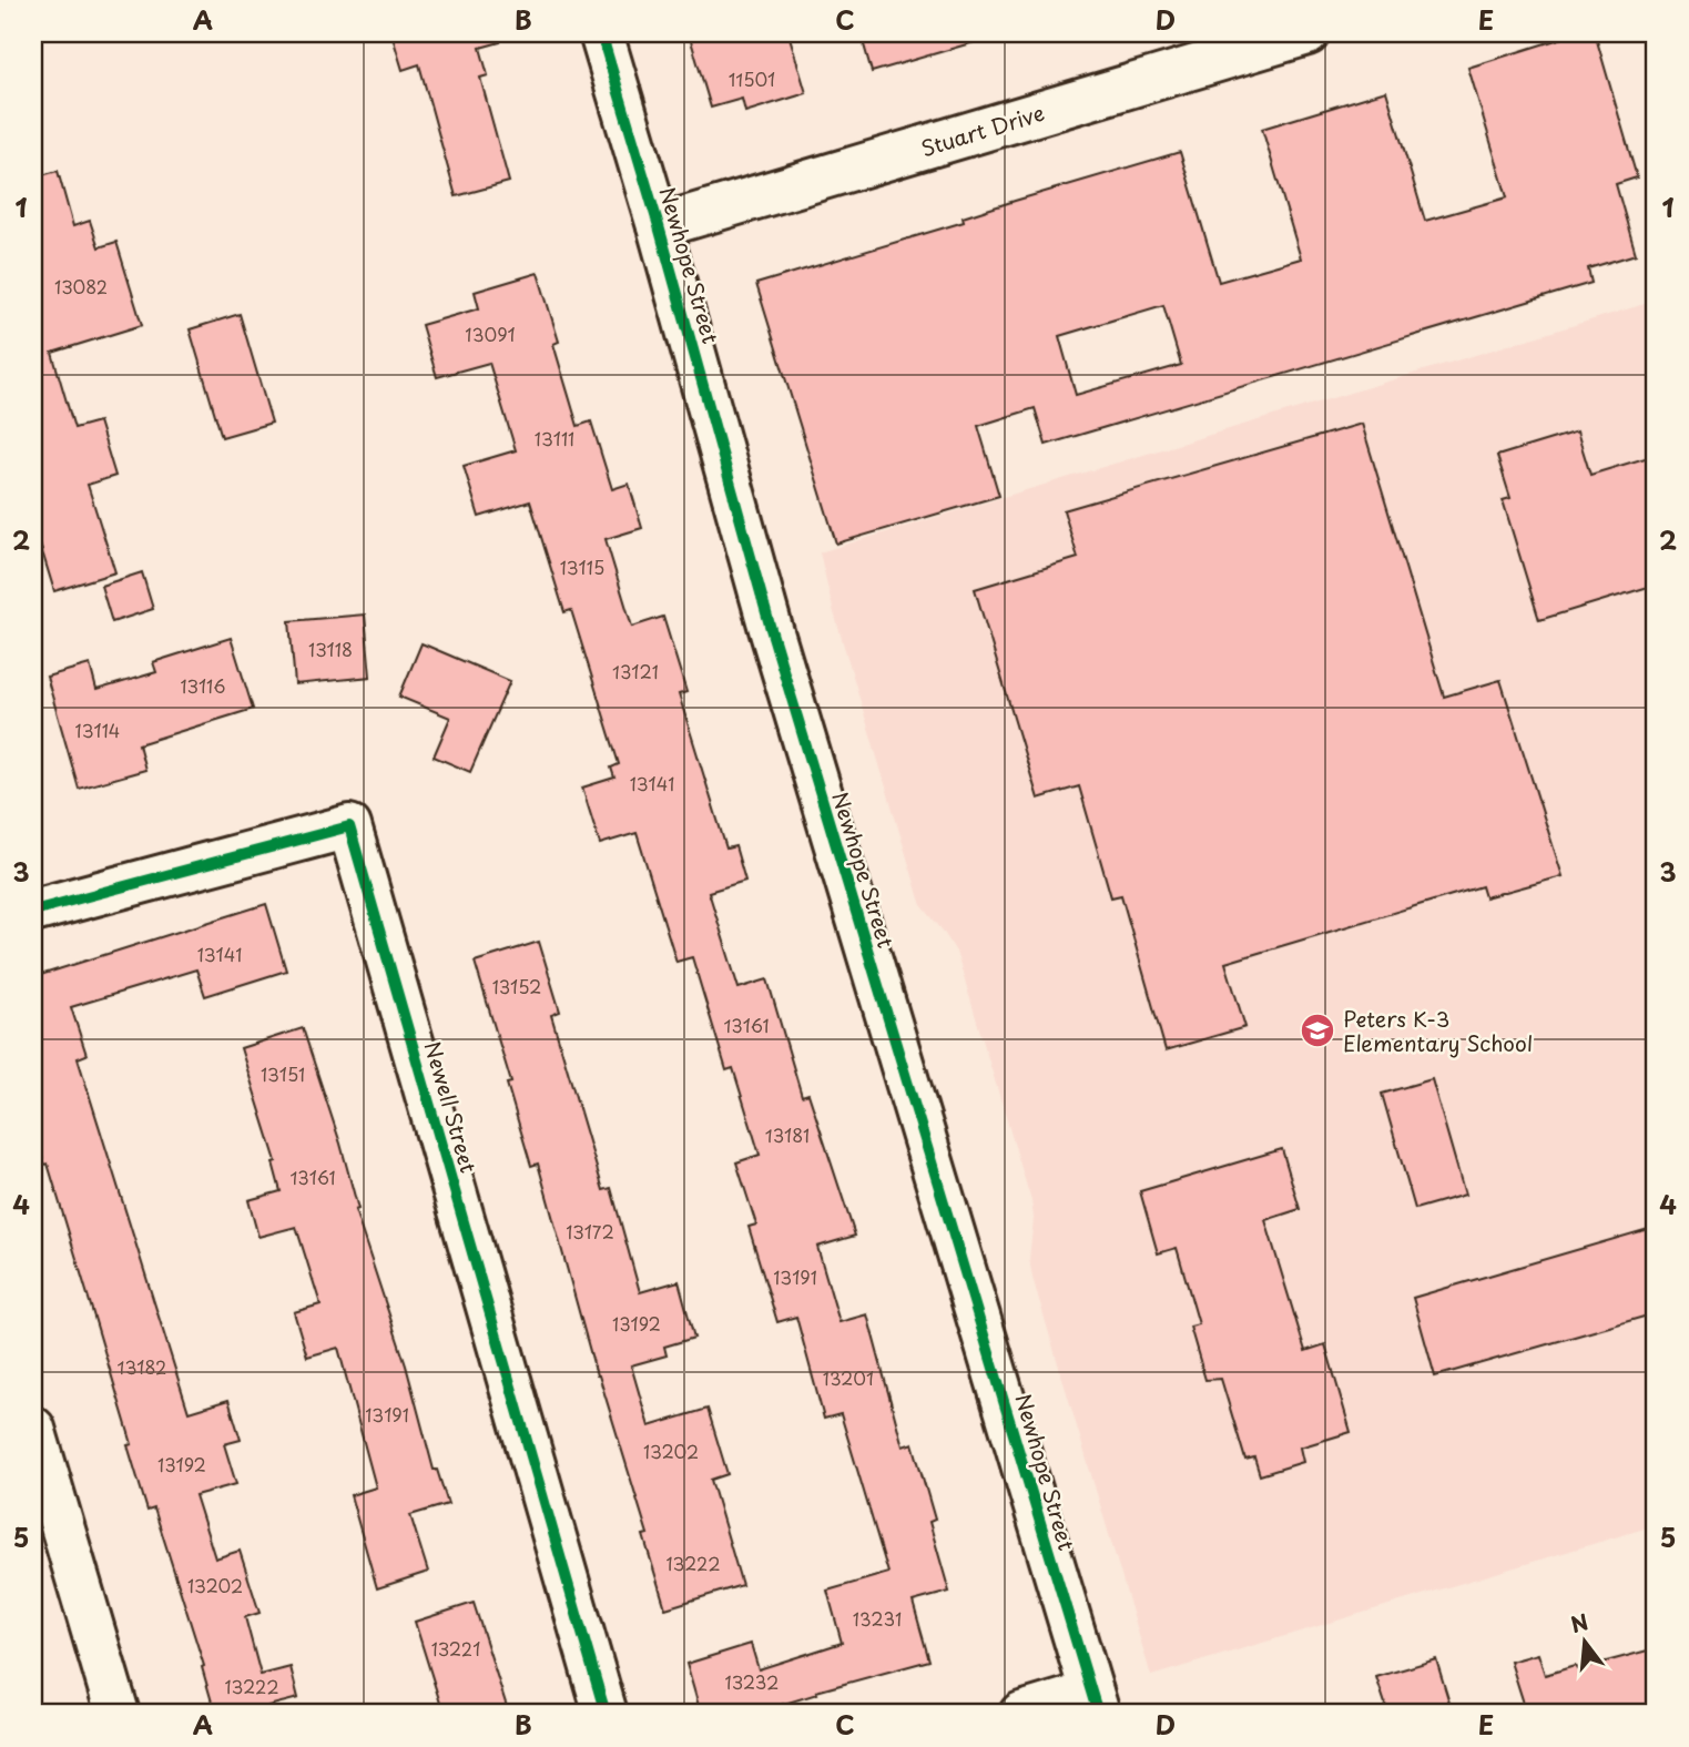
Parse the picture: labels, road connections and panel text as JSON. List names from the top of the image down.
{
  "streets": {
    "street": ["Stuart Drive", "Newhope Street", "Newell Street"]
  },
  "crossings": [
    ["Stuart Drive", "Newhope Street"]
  ],
  "places": {
    "school or university": ["Peters K-3 Elementary School"]
  },
  "house_numbers": [
    "11501",
    "13082",
    "13091",
    "13111",
    "13115",
    "13118",
    "13121",
    "13116",
    "13114",
    "13141",
    "13141",
    "13152",
    "13161",
    "13151",
    "13181",
    "13161",
    "13172",
    "13191",
    "13192",
    "13182",
    "13201",
    "13191",
    "13202",
    "13192",
    "13222",
    "13202",
    "13231",
    "13221",
    "13232",
    "13222"
  ],
  "north": "top",
  "grid": {
    "columns": [
      "A",
      "B",
      "C",
      "D",
      "E"
    ],
    "rows": [
      "1",
      "2",
      "3",
      "4",
      "5"
    ]
  }
}
